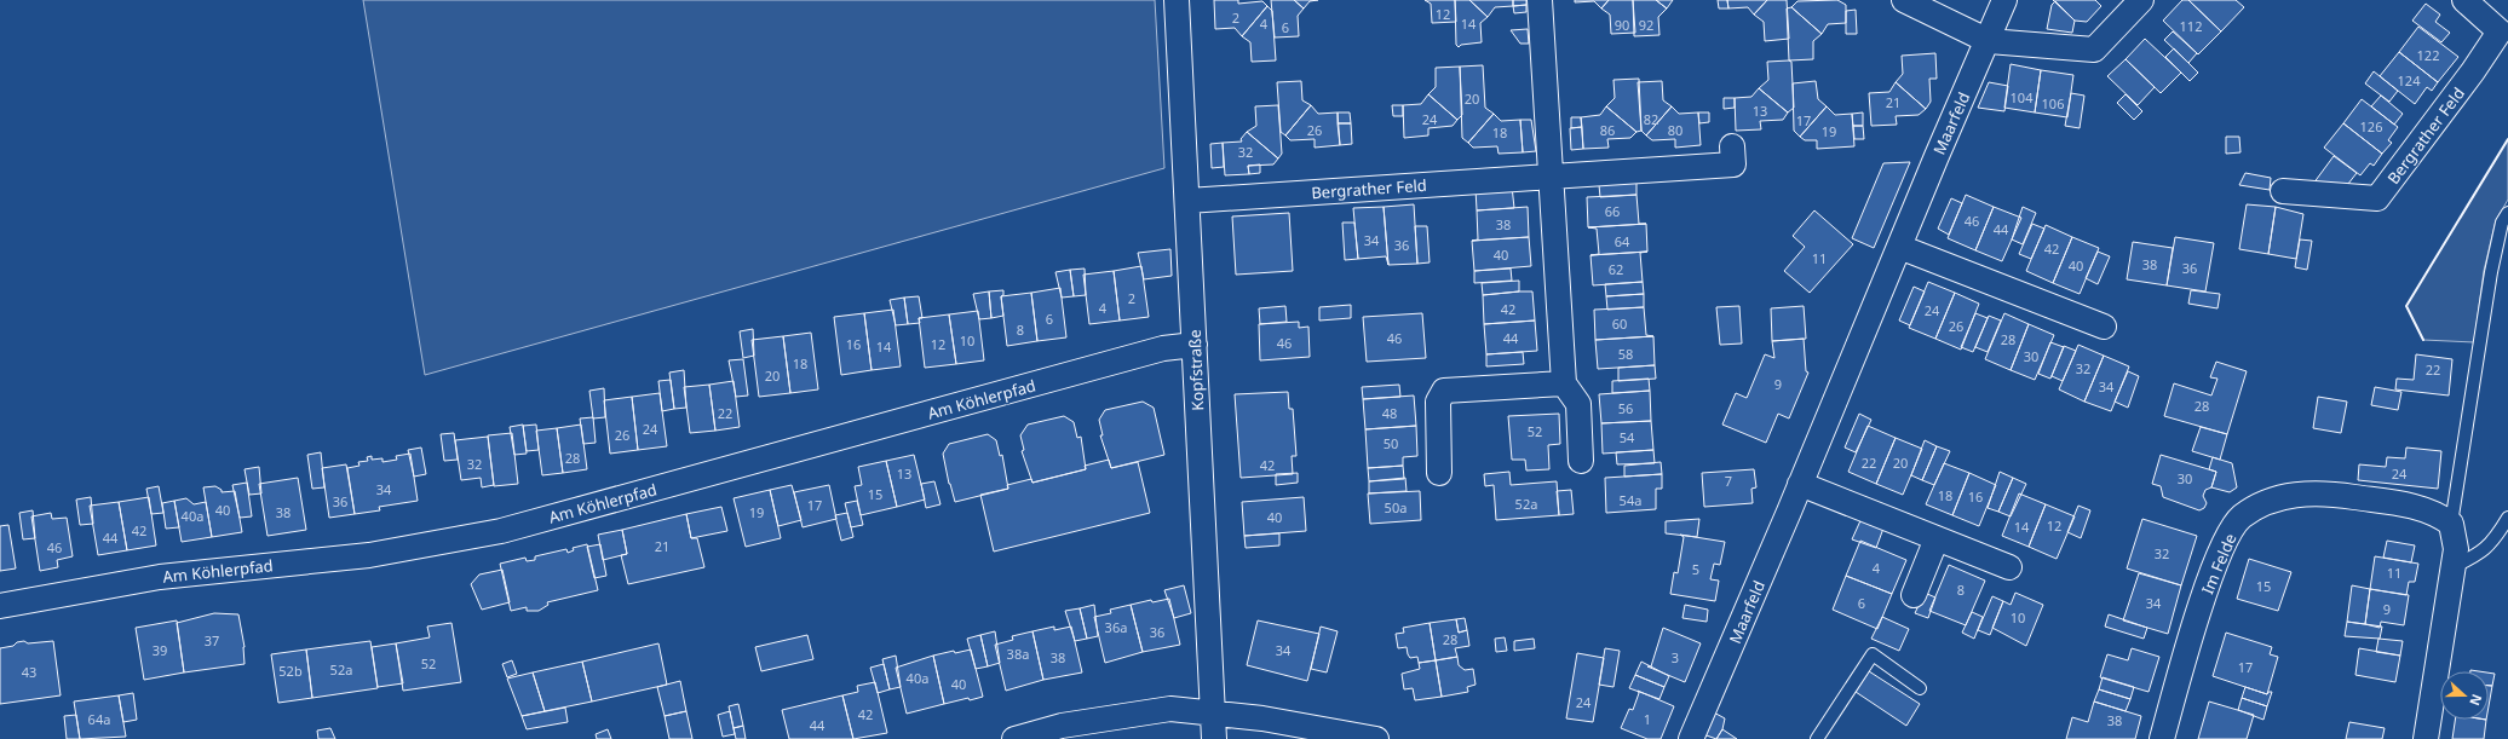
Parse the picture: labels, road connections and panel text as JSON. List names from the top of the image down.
{
  "streets": {
    "street": [
      "Maarfeld",
      "Bergrather Feld",
      "Kopfstraße",
      "Am Köhlerpfad",
      "Im Felde"
    ]
  },
  "crossings": [
    ["Bergrather Feld", "Kopfstraße"],
    ["Kopfstraße", "Am Köhlerpfad"]
  ],
  "house_numbers": [
    "12",
    "2",
    "4",
    "14",
    "90",
    "92",
    "112",
    "6",
    "122",
    "124",
    "104",
    "20",
    "21",
    "106",
    "13",
    "24",
    "82",
    "17",
    "126",
    "26",
    "86",
    "80",
    "19",
    "18",
    "32",
    "66",
    "46",
    "38",
    "44",
    "34",
    "64",
    "36",
    "42",
    "40",
    "11",
    "38",
    "40",
    "36",
    "62",
    "2",
    "4",
    "42",
    "24",
    "6",
    "60",
    "26",
    "8",
    "46",
    "44",
    "28",
    "10",
    "46",
    "16",
    "12",
    "14",
    "58",
    "30",
    "18",
    "32",
    "22",
    "20",
    "9",
    "34",
    "28",
    "56",
    "22",
    "48",
    "24",
    "52",
    "26",
    "54",
    "50",
    "28",
    "22",
    "20",
    "32",
    "42",
    "13",
    "24",
    "30",
    "7",
    "34",
    "15",
    "18",
    "16",
    "54a",
    "36",
    "52a",
    "17",
    "50a",
    "40",
    "38",
    "19",
    "40a",
    "40",
    "12",
    "14",
    "42",
    "44",
    "21",
    "46",
    "32",
    "4",
    "5",
    "11",
    "15",
    "8",
    "6",
    "34",
    "9",
    "10",
    "36a",
    "36",
    "28",
    "37",
    "39",
    "34",
    "38a",
    "38",
    "3",
    "52",
    "17",
    "52a",
    "52b",
    "43",
    "40a",
    "40",
    "24",
    "42",
    "64a",
    "1",
    "38",
    "44"
  ],
  "north": "right"
}
